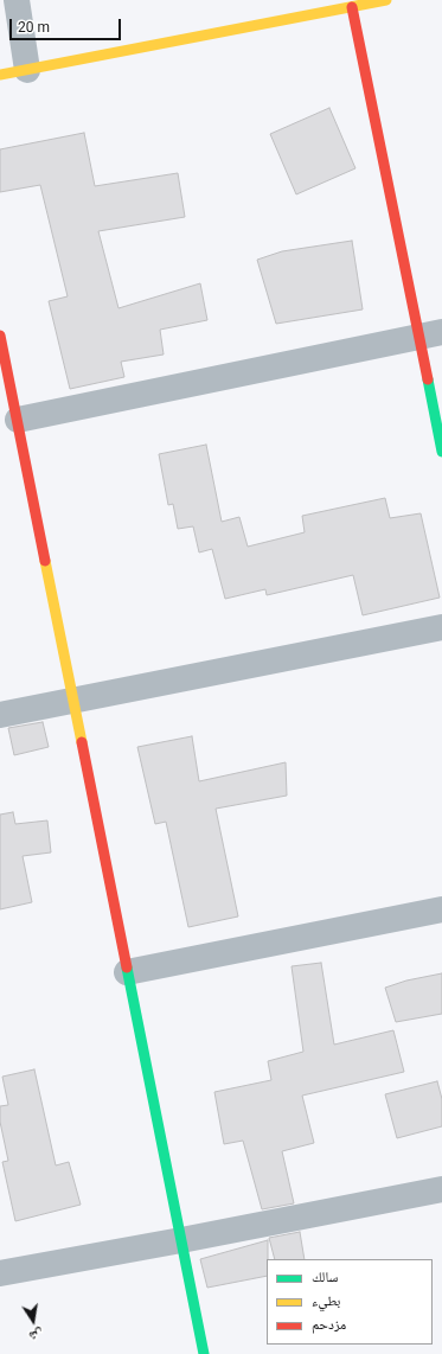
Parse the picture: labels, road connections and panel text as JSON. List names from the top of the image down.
{
  "legend": ["سالك", "بطيء", "مزدحم"],
  "scale_bar": "20 m",
  "north": "bottom"
}
